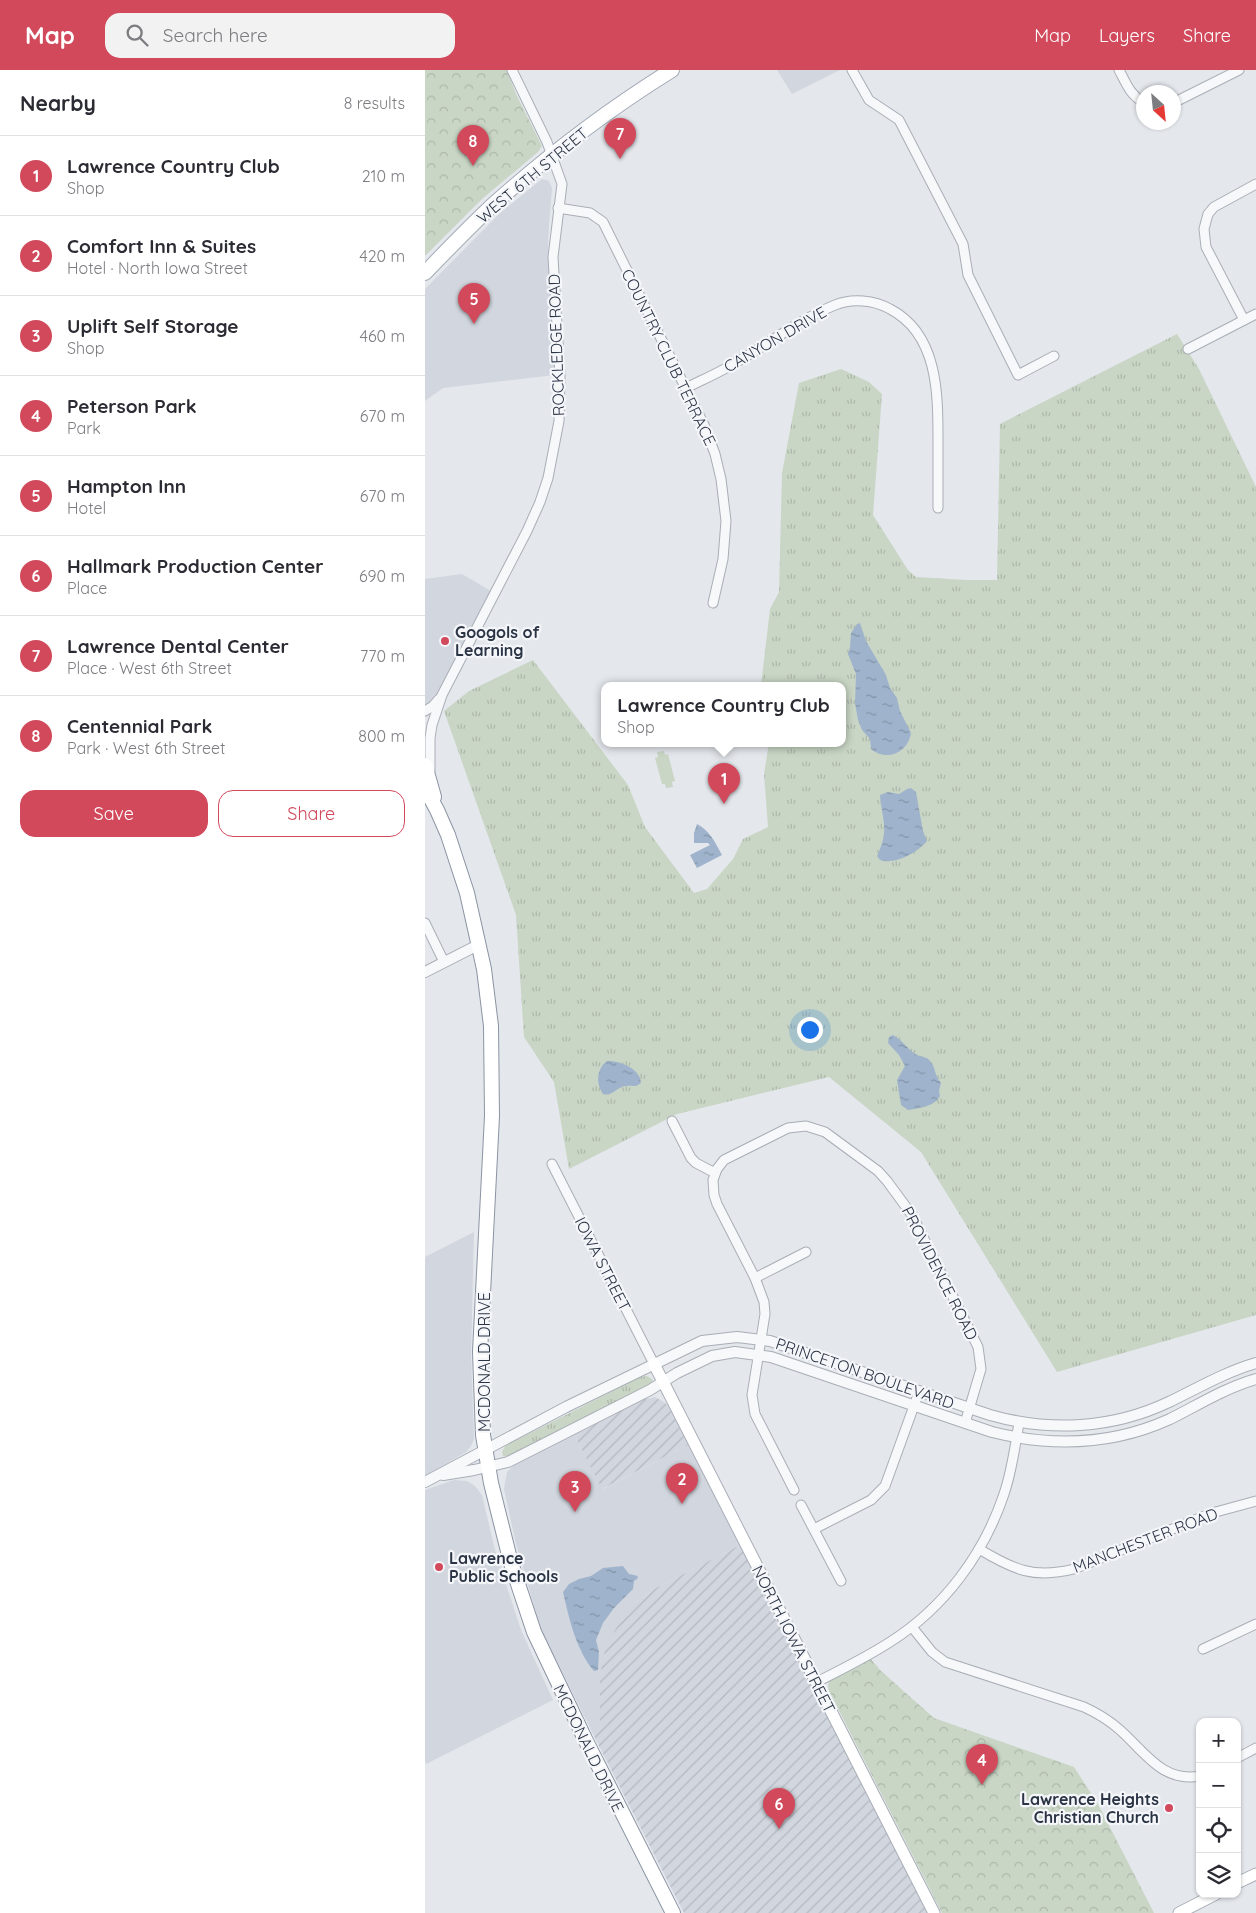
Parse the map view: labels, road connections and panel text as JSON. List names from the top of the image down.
{
  "streets": {
    "main road": ["WEST 6TH STREET", "MCDONALD DRIVE", "NORTH IOWA STREET"],
    "street": [
      "CANYON DRIVE",
      "ROCKLEDGE ROAD",
      "COUNTRY CLUB TERRACE",
      "IOWA STREET",
      "PROVIDENCE ROAD",
      "PRINCETON BOULEVARD",
      "MANCHESTER ROAD"
    ]
  },
  "crossings": [
    ["WEST 6TH STREET", "ROCKLEDGE ROAD"],
    ["CANYON DRIVE", "COUNTRY CLUB TERRACE"],
    ["ROCKLEDGE ROAD", "COUNTRY CLUB TERRACE"],
    ["IOWA STREET", "PRINCETON BOULEVARD"],
    ["IOWA STREET", "NORTH IOWA STREET"],
    ["PROVIDENCE ROAD", "PRINCETON BOULEVARD"],
    ["MCDONALD DRIVE", "PRINCETON BOULEVARD"],
    ["PRINCETON BOULEVARD", "NORTH IOWA STREET"]
  ],
  "places": ["Googols of Learning", "Lawrence Public Schools", "Lawrence Heights Christian Church"],
  "north": "bottom right",
  "page": {
    "header": "Map",
    "search": "Search here",
    "nav": ["Map", "Layers", "Share"],
    "heading": ["Nearby", "8 results"],
    "pins": [
      "7",
      "8",
      "5",
      "1",
      "2",
      "3",
      "4",
      "6"
    ],
    "list": [
      {
        "mark": "1",
        "name": "Lawrence Country Club",
        "note": "Shop",
        "value": "210 m"
      },
      {
        "mark": "2",
        "name": "Comfort Inn & Suites",
        "note": "Hotel · North Iowa Street",
        "value": "420 m"
      },
      {
        "mark": "3",
        "name": "Uplift Self Storage",
        "note": "Shop",
        "value": "460 m"
      },
      {
        "mark": "4",
        "name": "Peterson Park",
        "note": "Park",
        "value": "670 m"
      },
      {
        "mark": "5",
        "name": "Hampton Inn",
        "note": "Hotel",
        "value": "670 m"
      },
      {
        "mark": "6",
        "name": "Hallmark Production Center",
        "note": "Place",
        "value": "690 m"
      },
      {
        "mark": "7",
        "name": "Lawrence Dental Center",
        "note": "Place · West 6th Street",
        "value": "770 m"
      },
      {
        "mark": "8",
        "name": "Centennial Park",
        "note": "Park · West 6th Street",
        "value": "800 m"
      }
    ],
    "popup": ["Lawrence Country Club", "Shop"],
    "buttons": ["Save", "Share"],
    "map_buttons": ["+", "−"]
  }
}
